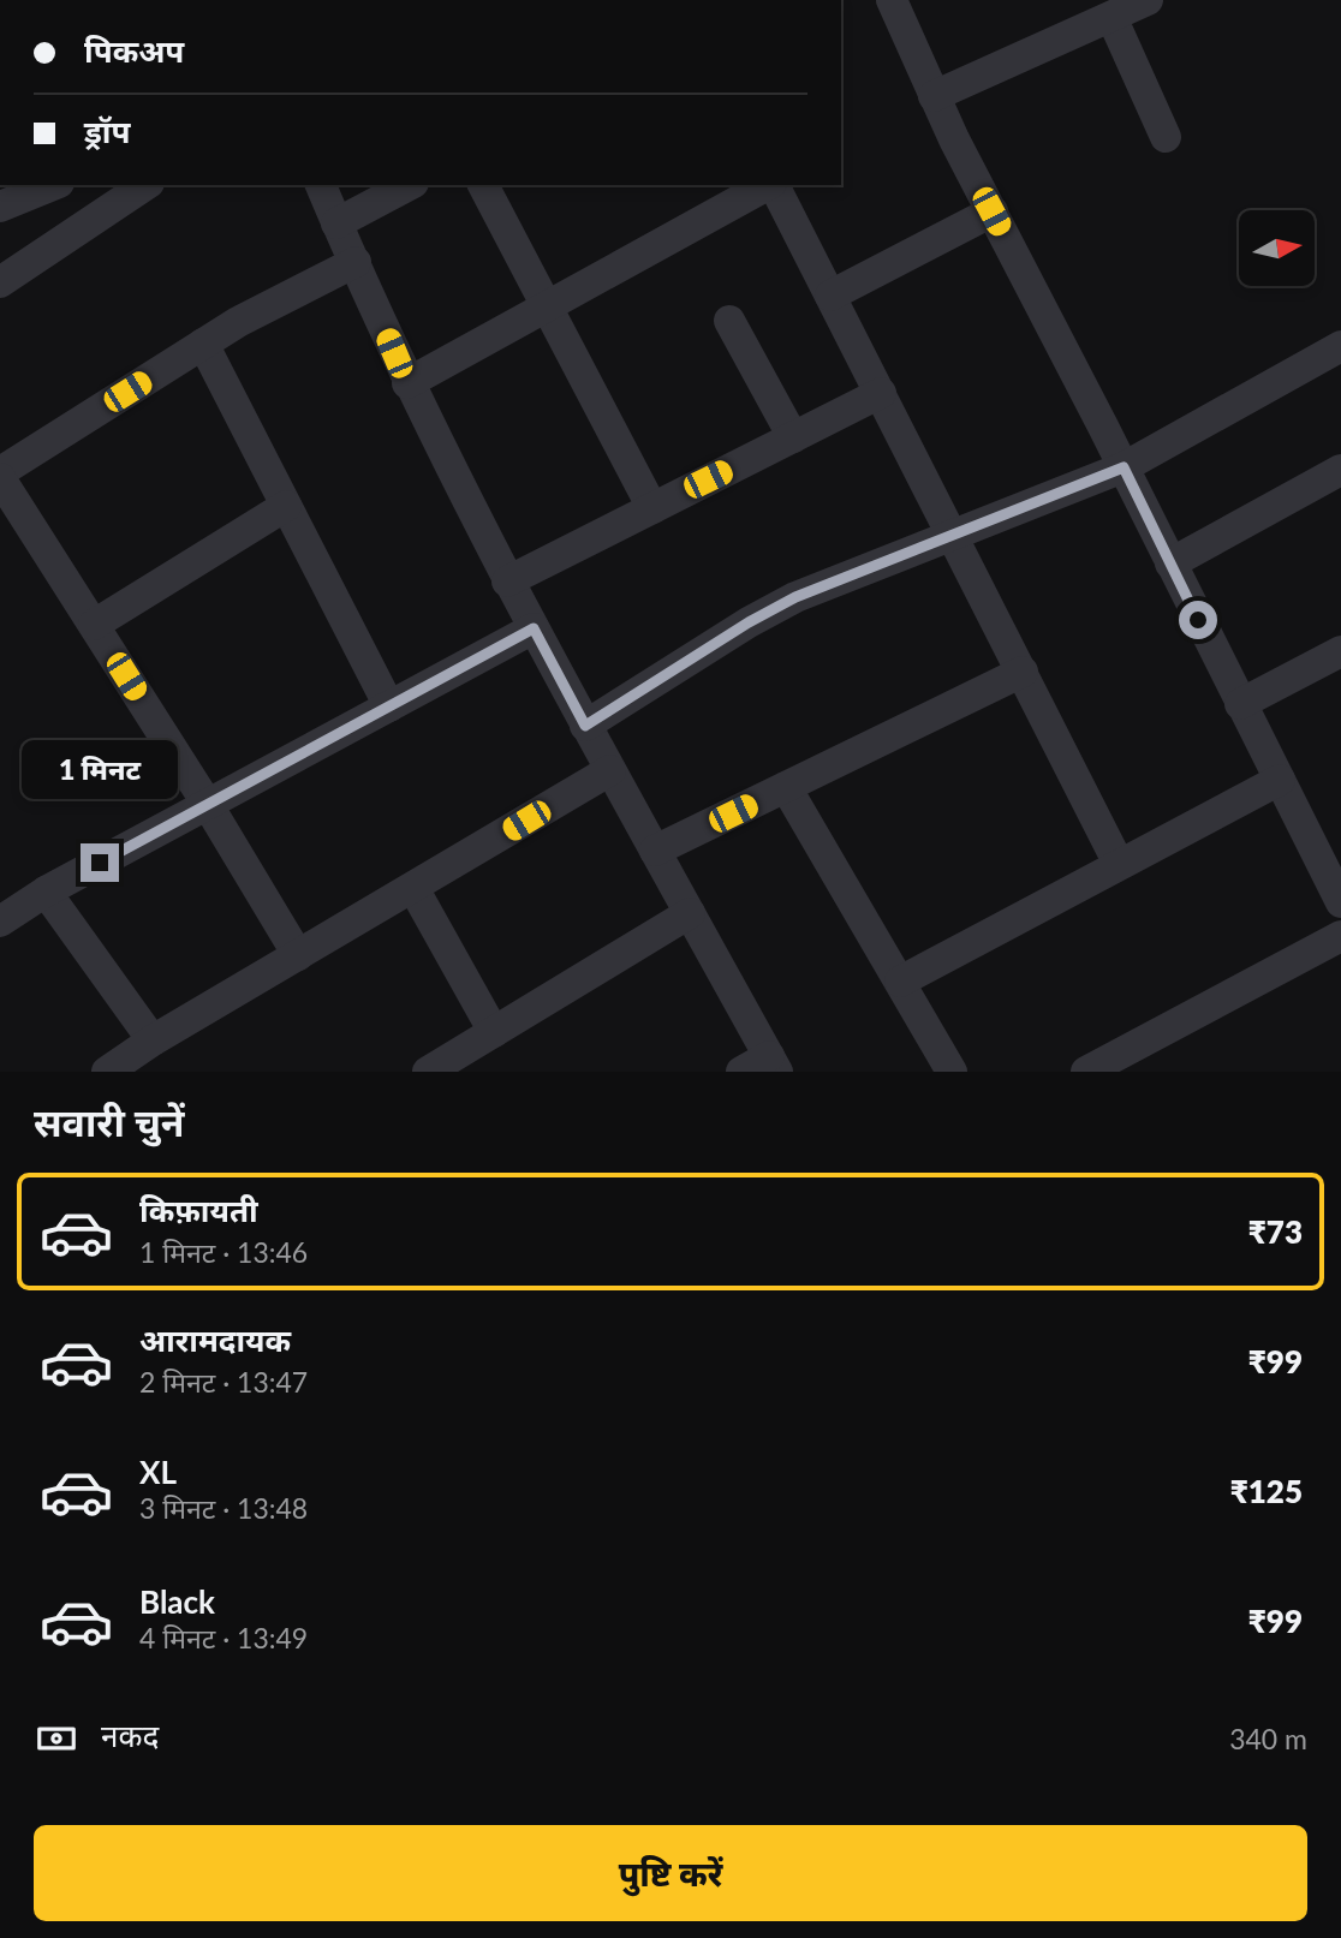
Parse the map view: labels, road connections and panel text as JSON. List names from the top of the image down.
{
  "north": "right",
  "page": {
    "banner": ["पिकअप", "ड्रॉप"],
    "bubble": "1 मिनट",
    "heading": "सवारी चुनें",
    "list": [
      {
        "name": "किफ़ायती",
        "note": "1 मिनट · 13:46",
        "value": "₹73"
      },
      {
        "name": "आरामदायक",
        "note": "2 मिनट · 13:47",
        "value": "₹99"
      },
      {
        "name": "XL",
        "note": "3 मिनट · 13:48",
        "value": "₹125"
      },
      {
        "name": "Black",
        "note": "4 मिनट · 13:49",
        "value": "₹99"
      }
    ],
    "pay": ["नकद", "340 m"],
    "buttons": "पुष्टि करें"
  }
}
